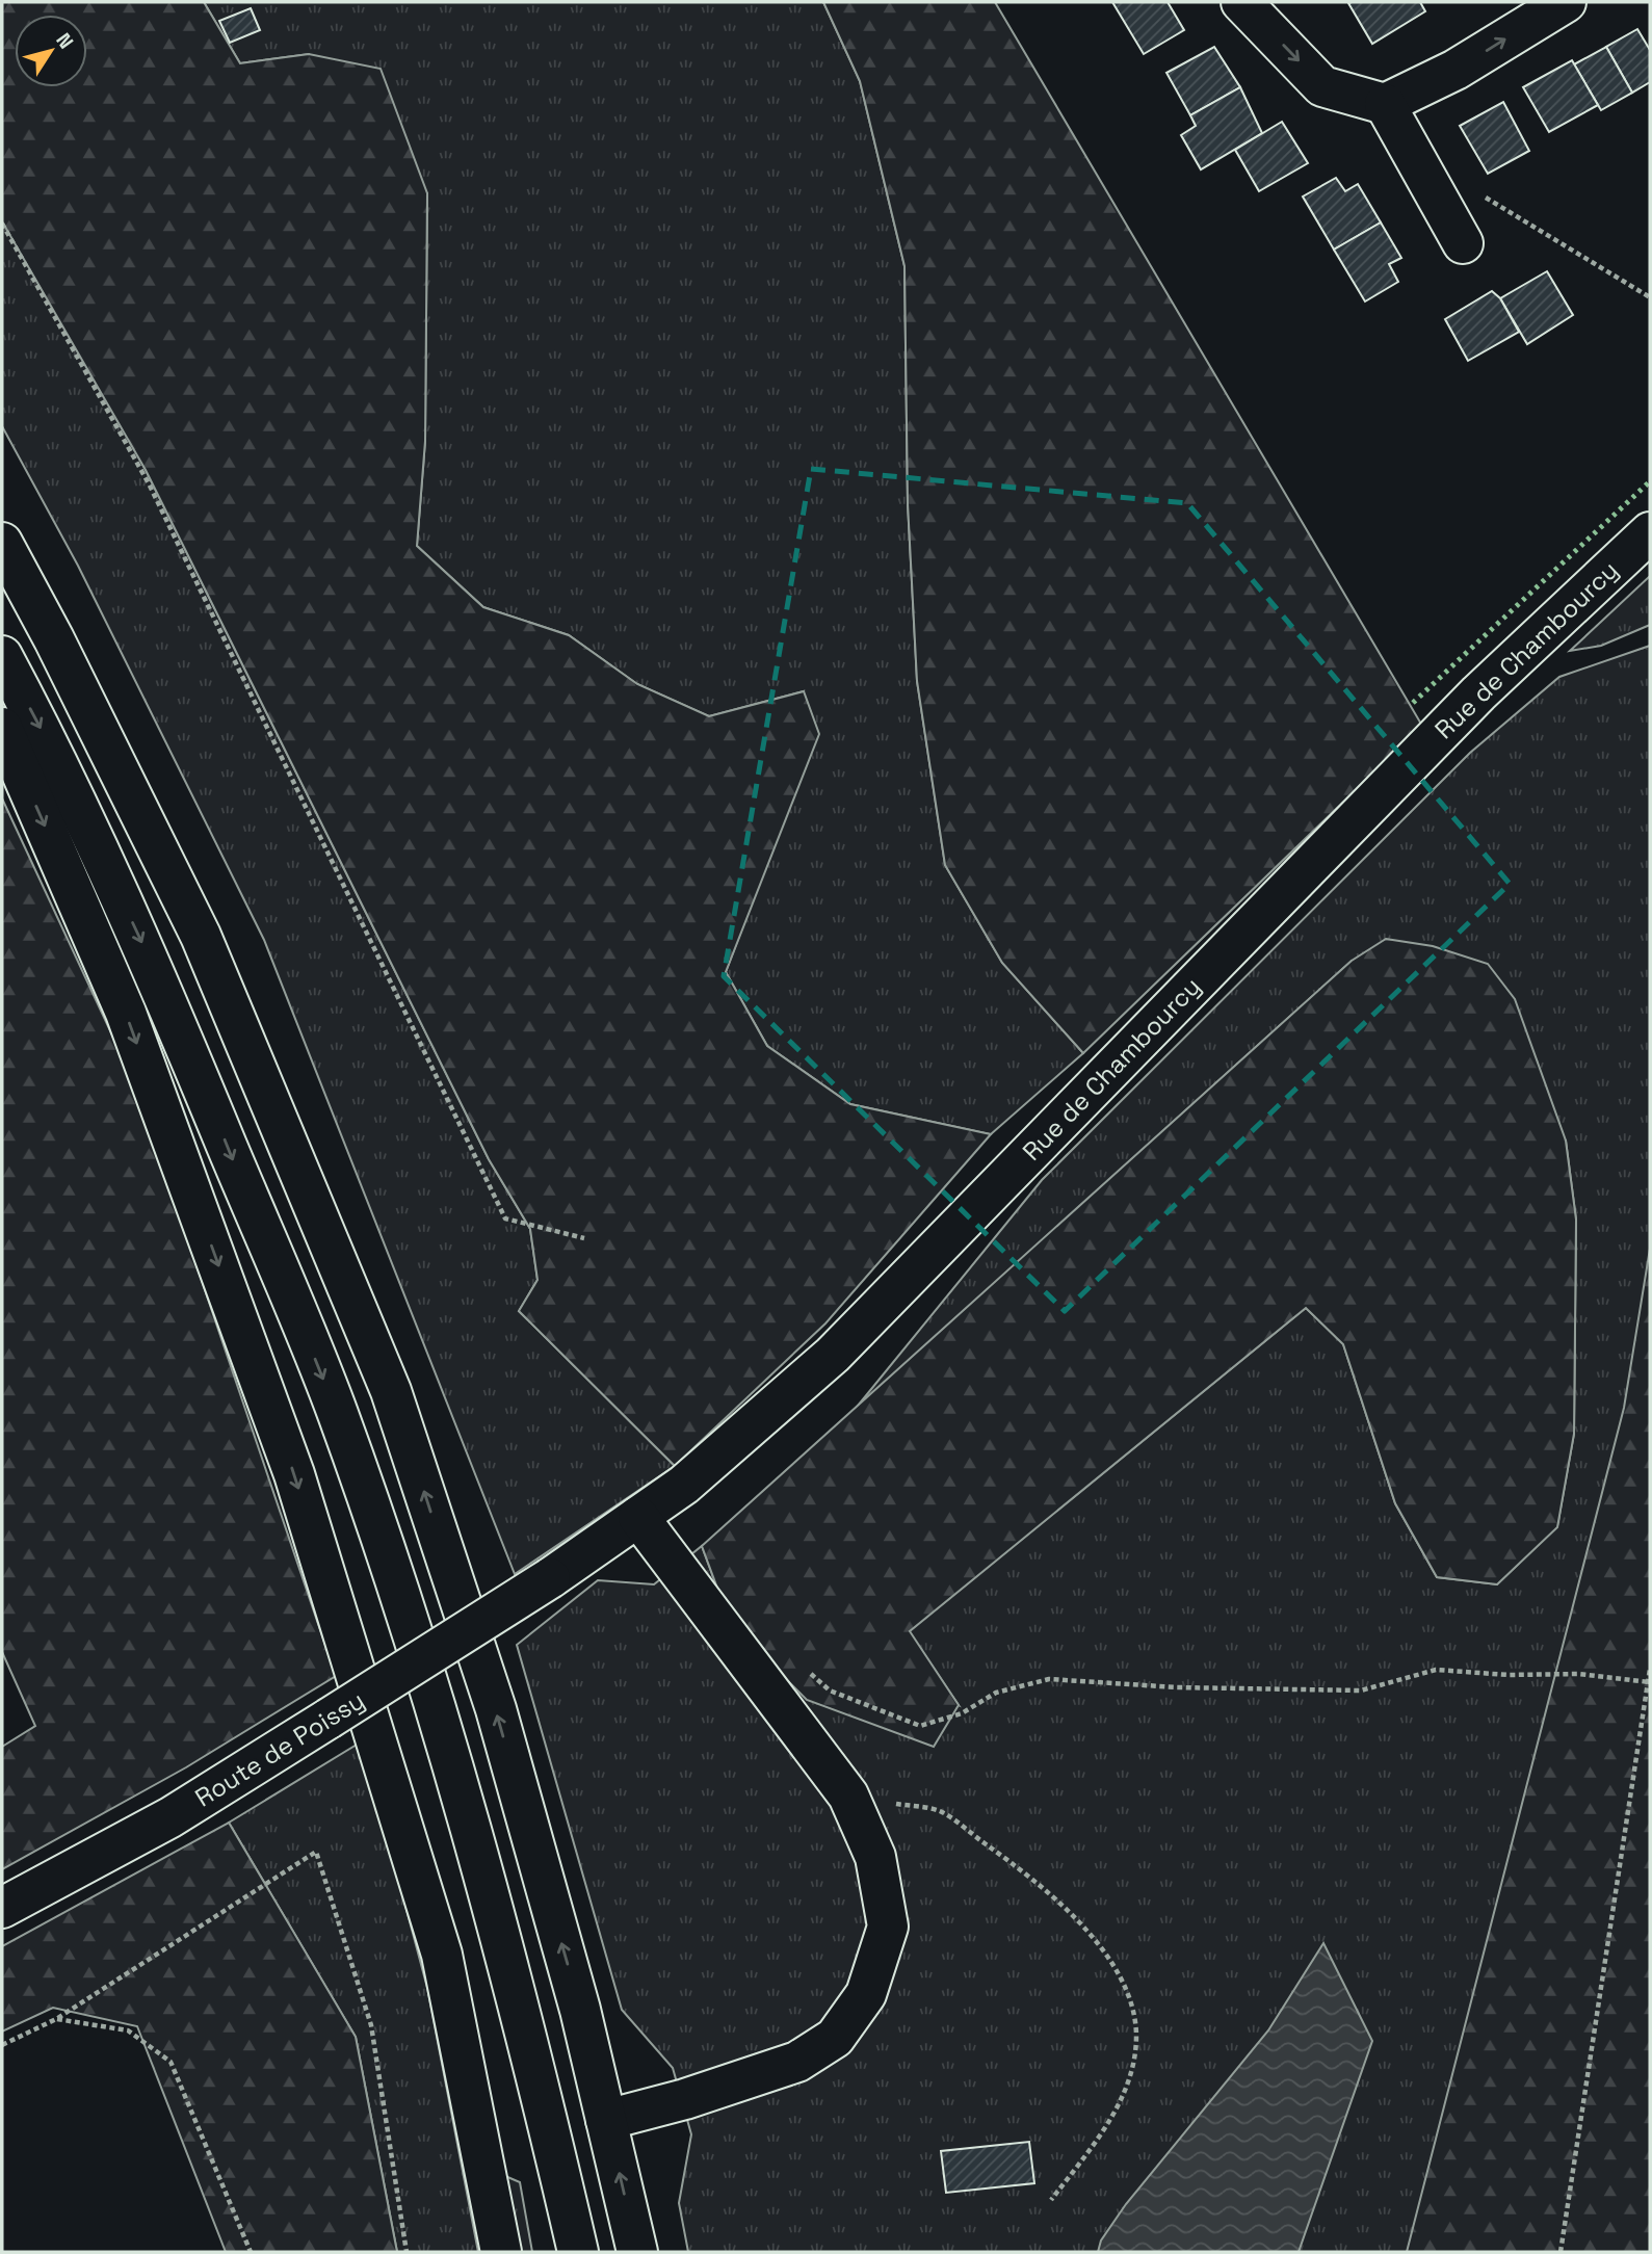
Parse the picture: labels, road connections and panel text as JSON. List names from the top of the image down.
{
  "streets": {
    "main road": ["Rue de Chambourcy", "Route de Poissy"]
  },
  "crossings": [
    ["Rue de Chambourcy", "Route de Poissy"]
  ],
  "north": "top right"
}
